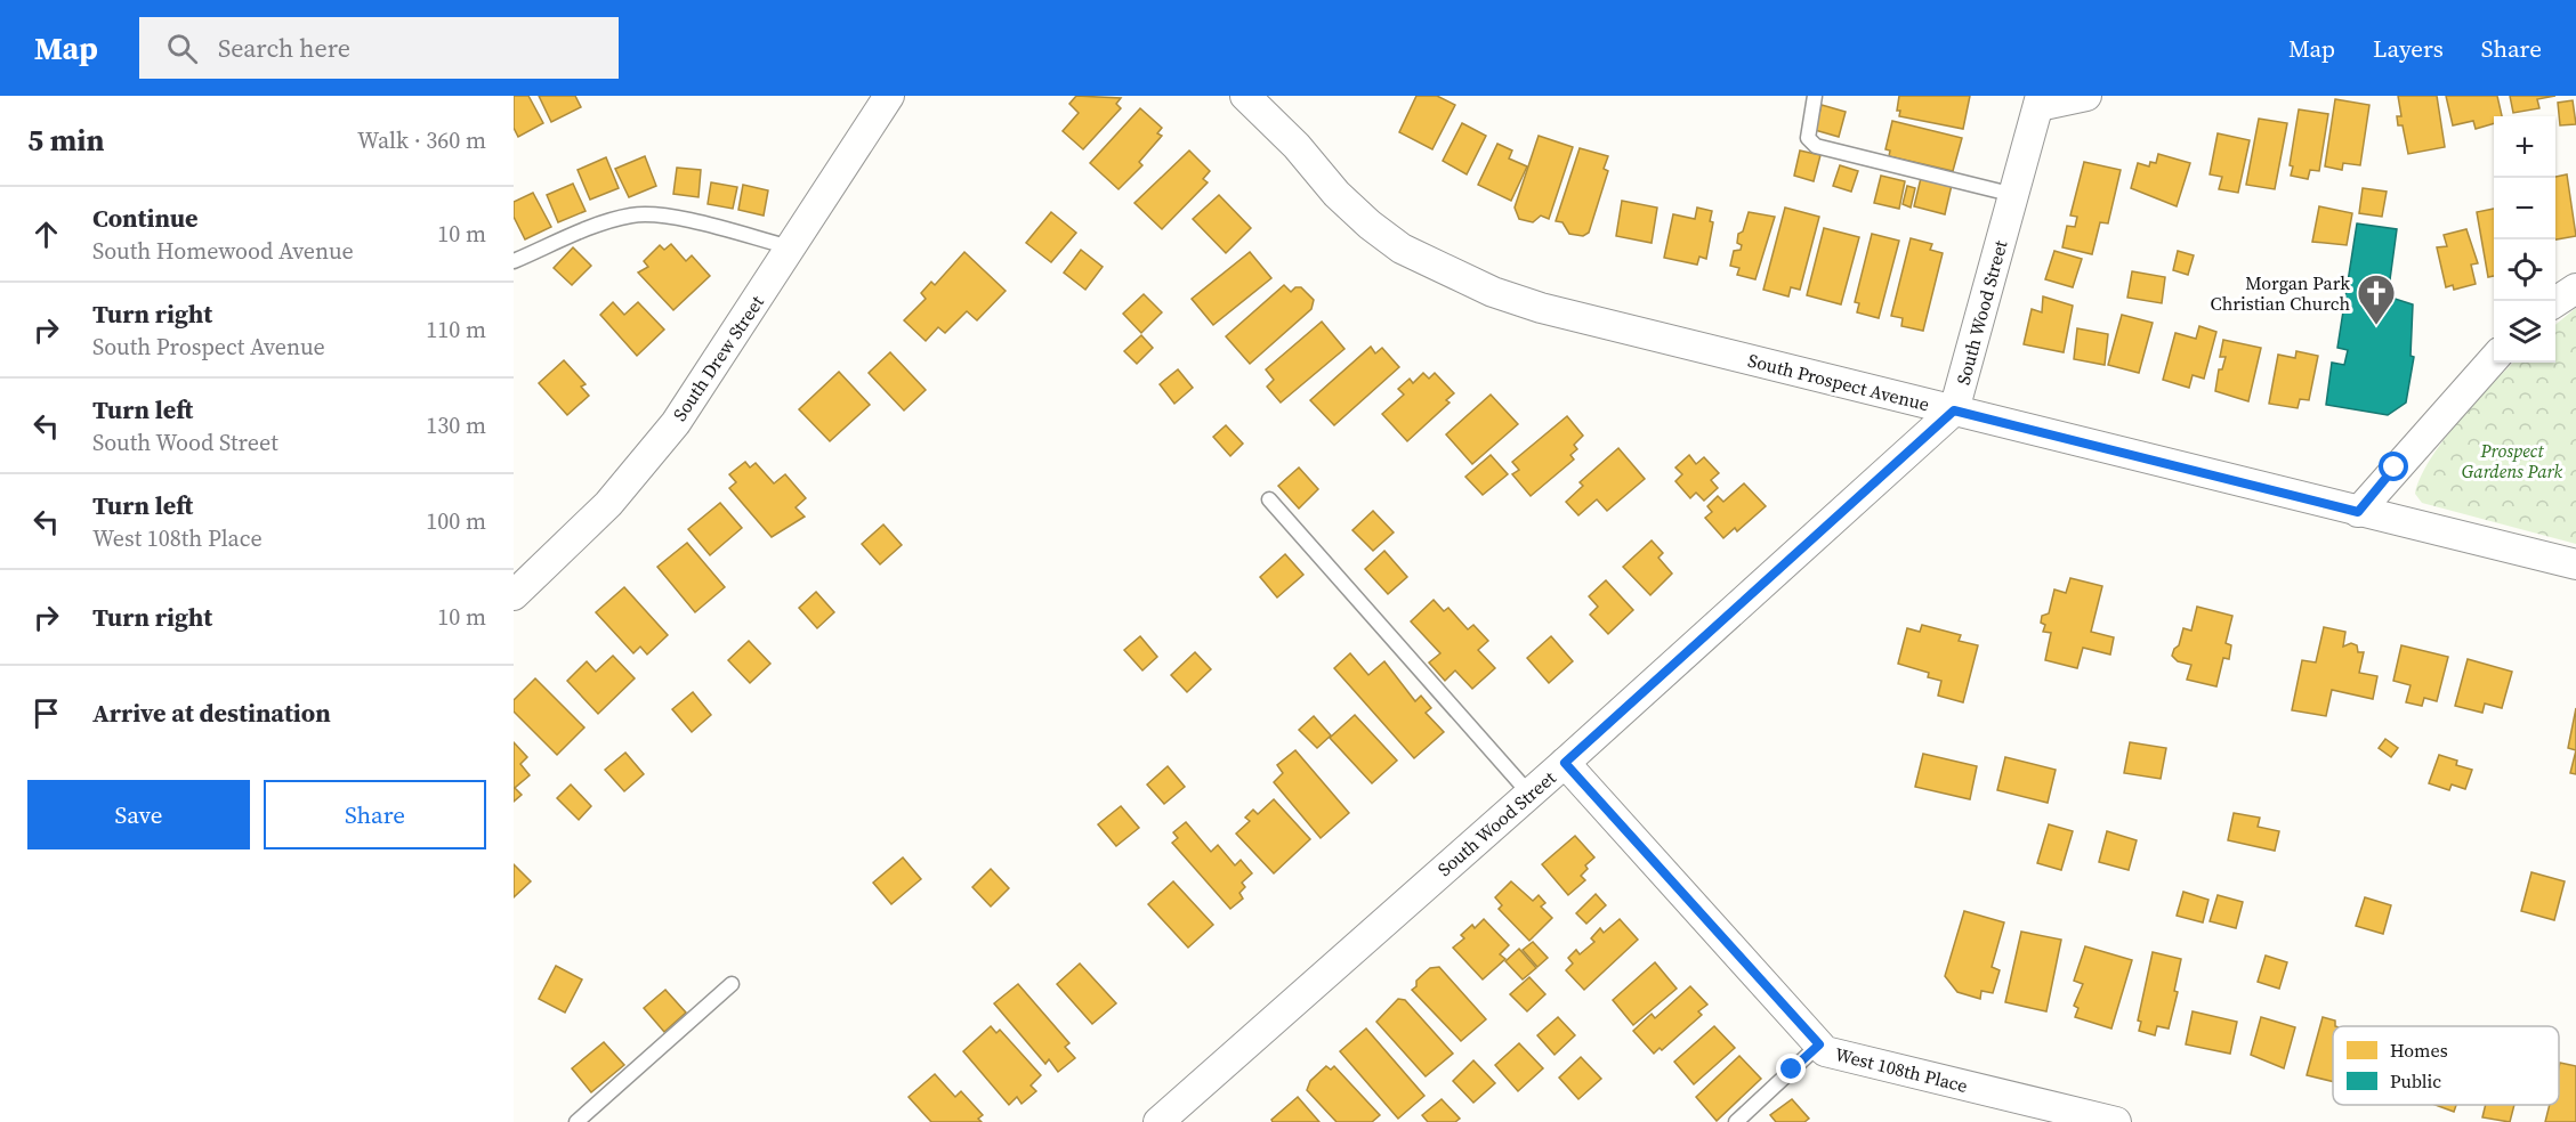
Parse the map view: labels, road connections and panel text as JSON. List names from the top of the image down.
{
  "streets": {
    "street": [
      "South Wood Street",
      "South Drew Street",
      "South Prospect Avenue",
      "West 108th Place"
    ]
  },
  "crossings": [
    ["South Wood Street", "South Prospect Avenue"],
    ["South Wood Street", "West 108th Place"]
  ],
  "parks": ["Prospect Gardens Park"],
  "places": {
    "church": ["Morgan Park Christian Church"]
  },
  "legend": ["Homes", "Public"],
  "page": {
    "header": "Map",
    "search": "Search here",
    "nav": ["Map", "Layers", "Share"],
    "heading": ["5 min", "Walk · 360 m"],
    "map_buttons": ["+", "−"],
    "list": [
      ["Continue", "South Homewood Avenue", "10 m"],
      ["Turn right", "South Prospect Avenue", "110 m"],
      ["Turn left", "South Wood Street", "130 m"],
      ["Turn left", "West 108th Place", "100 m"],
      ["Turn right", "10 m"],
      "Arrive at destination"
    ],
    "buttons": ["Save", "Share"]
  }
}
